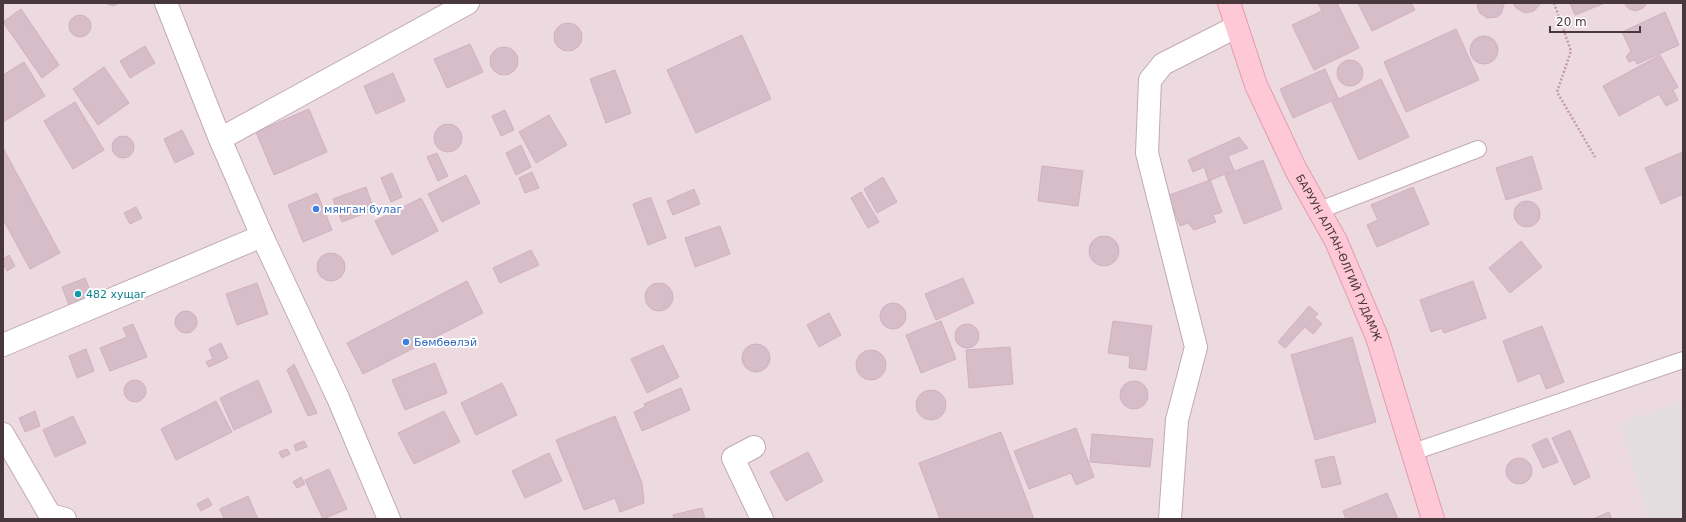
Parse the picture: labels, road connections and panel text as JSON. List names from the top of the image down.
{
  "streets": {
    "main road": ["БАРУУН АЛТАН-ӨЛГИЙ ГУДАМЖ"]
  },
  "places": ["мянган булаг", "482 хущаг", "Бөмбөөлэй"],
  "scale_bar": "20 m"
}
